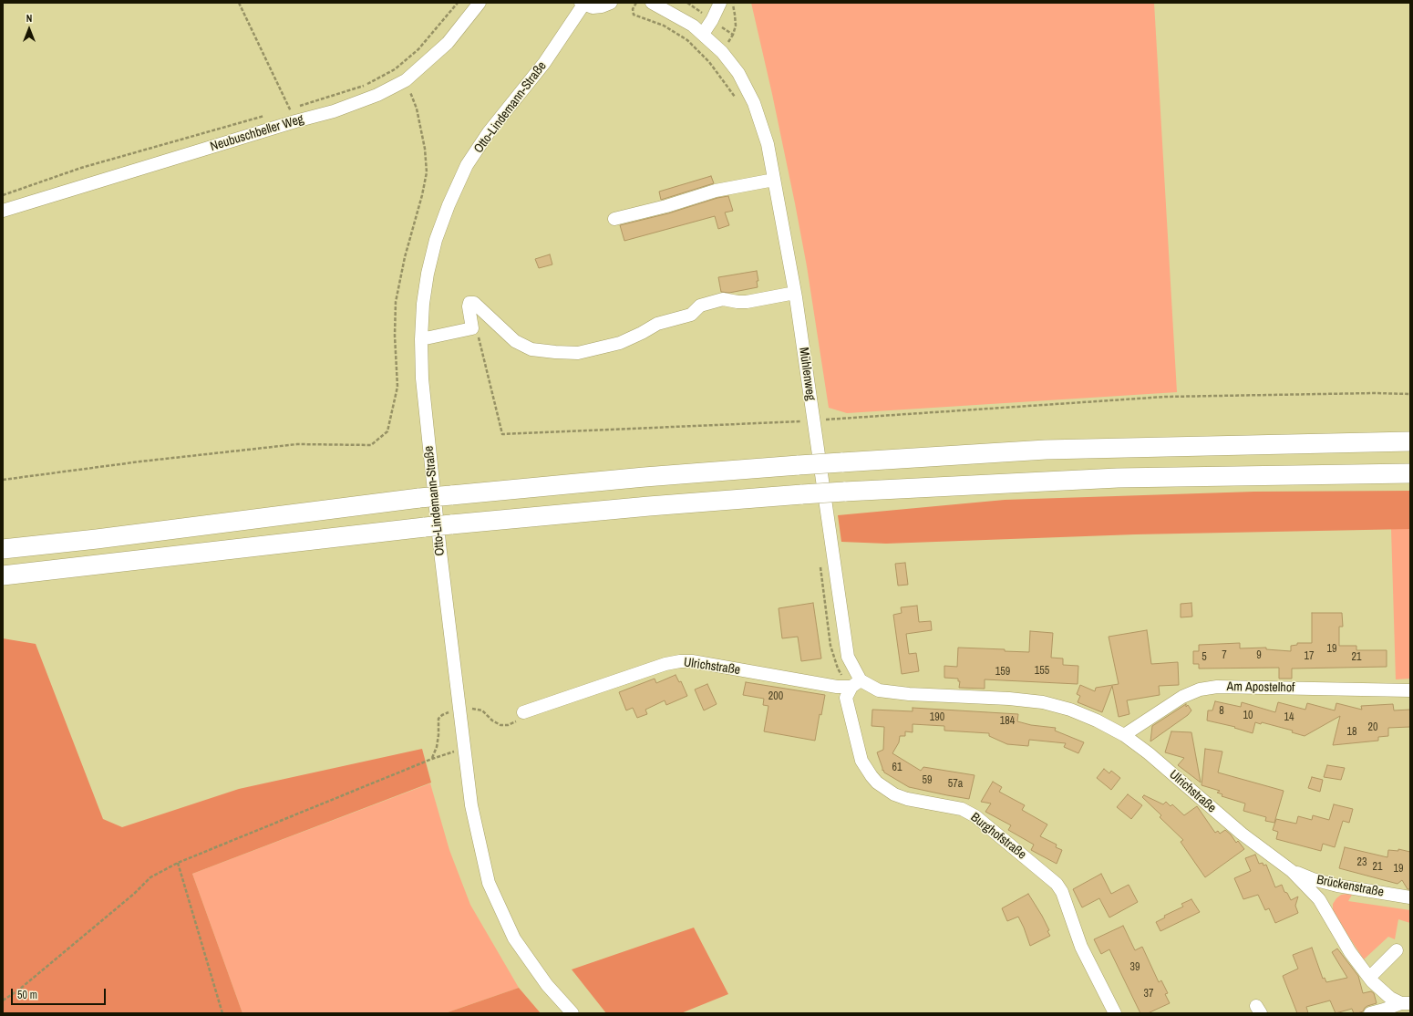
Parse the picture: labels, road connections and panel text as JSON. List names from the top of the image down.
{
  "streets": {
    "street": [
      "Otto-Lindemann-Straße",
      "Neubuschbeller Weg",
      "Mühlenweg",
      "Ulrichstraße",
      "Am Apostelhof",
      "Burghofstraße",
      "Brückenstraße"
    ]
  },
  "crossings": [
    ["Mühlenweg", "Ulrichstraße"],
    ["Mühlenweg", "Burghofstraße"],
    ["Ulrichstraße", "Am Apostelhof"],
    ["Ulrichstraße", "Burghofstraße"],
    ["Ulrichstraße", "Brückenstraße"]
  ],
  "house_numbers": [
    "19",
    "7",
    "9",
    "17",
    "5",
    "21",
    "155",
    "159",
    "200",
    "8",
    "10",
    "190",
    "14",
    "184",
    "20",
    "18",
    "61",
    "59",
    "57a",
    "23",
    "21",
    "19",
    "39",
    "37"
  ],
  "scale_bar": "50 m",
  "north": "top"
}
